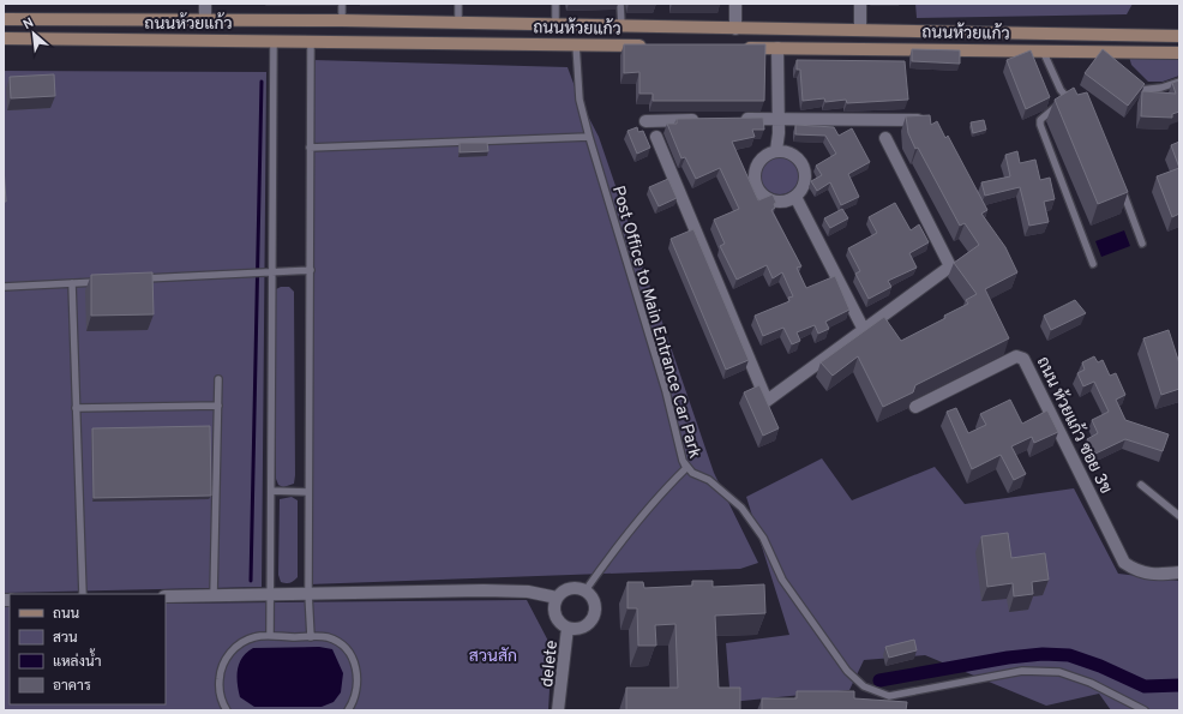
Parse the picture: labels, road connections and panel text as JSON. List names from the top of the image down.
{
  "streets": {
    "main road": ["ถนนห้วยแก้ว"],
    "street": ["ถนน ห้วยแก้ว ซอย 3ข"]
  },
  "parks": ["สวนสัก"],
  "legend": [
    "ถนน",
    "สวน",
    "แหล่งน้ำ",
    "อาคาร"
  ],
  "north": "top left"
}
